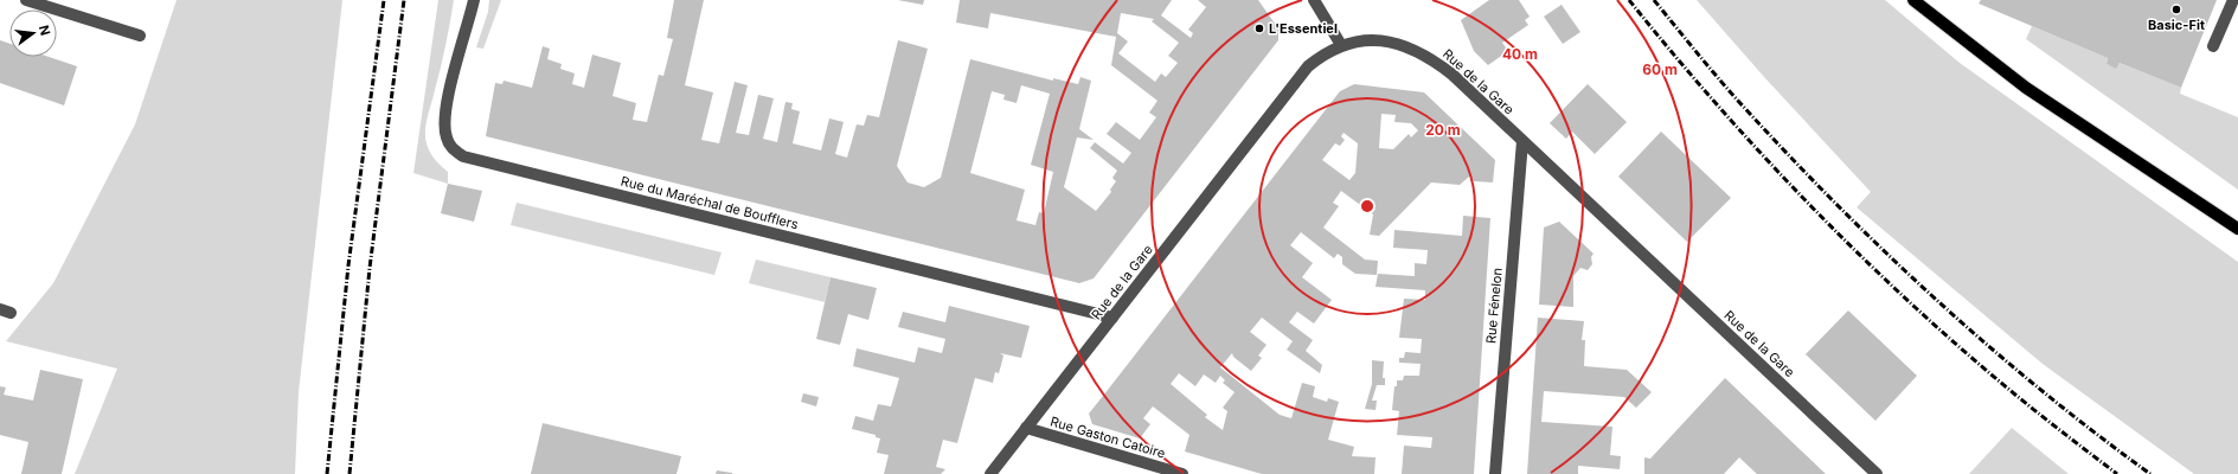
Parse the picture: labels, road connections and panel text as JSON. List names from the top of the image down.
{
  "streets": {
    "street": [
      "Rue de la Gare",
      "Rue du Maréchal de Boufflers",
      "Rue Fénelon",
      "Rue Gaston Catoire"
    ]
  },
  "crossings": [
    ["Rue de la Gare", "Rue du Maréchal de Boufflers"],
    ["Rue de la Gare", "Rue Fénelon"],
    ["Rue de la Gare", "Rue Gaston Catoire"]
  ],
  "places": ["Basic-Fit", "L'Essentiel"],
  "north": "right",
  "rings": ["40 m", "60 m", "20 m"]
}
